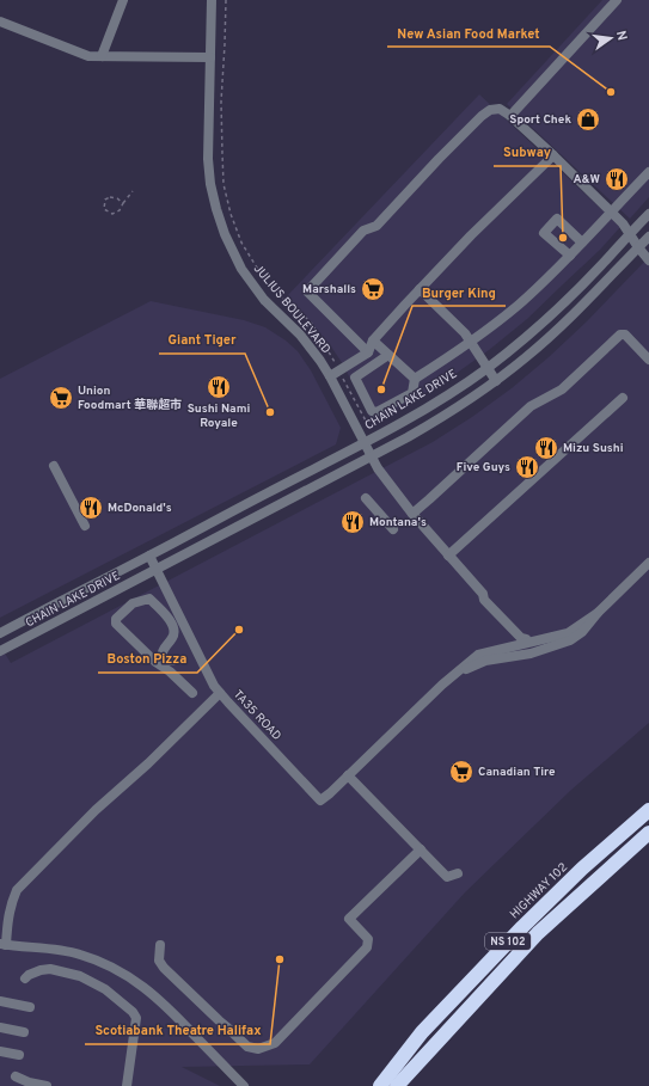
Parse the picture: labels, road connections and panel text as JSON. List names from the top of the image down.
{
  "streets": {
    "highway": ["HIGHWAY 102", "NS 102"],
    "street": ["JULIUS BOULEVARD", "CHAIN LAKE DRIVE", "TA35 ROAD"]
  },
  "crossings": [
    ["JULIUS BOULEVARD", "CHAIN LAKE DRIVE"],
    ["JULIUS BOULEVARD", "TA35 ROAD"]
  ],
  "places": {
    "other": [
      "New Asian Food Market",
      "Subway",
      "Burger King",
      "Giant Tiger",
      "Boston Pizza",
      "Scotiabank Theatre Halifax"
    ],
    "shop": ["Sport Chek"],
    "restaurant": [
      "A&W",
      "Sushi Nami Royale",
      "Mizu Sushi",
      "Five Guys",
      "McDonald's",
      "Montana's"
    ],
    "supermarket": ["Marshalls", "Union Foodmart 華聯超市", "Canadian Tire"]
  },
  "north": "right"
}
